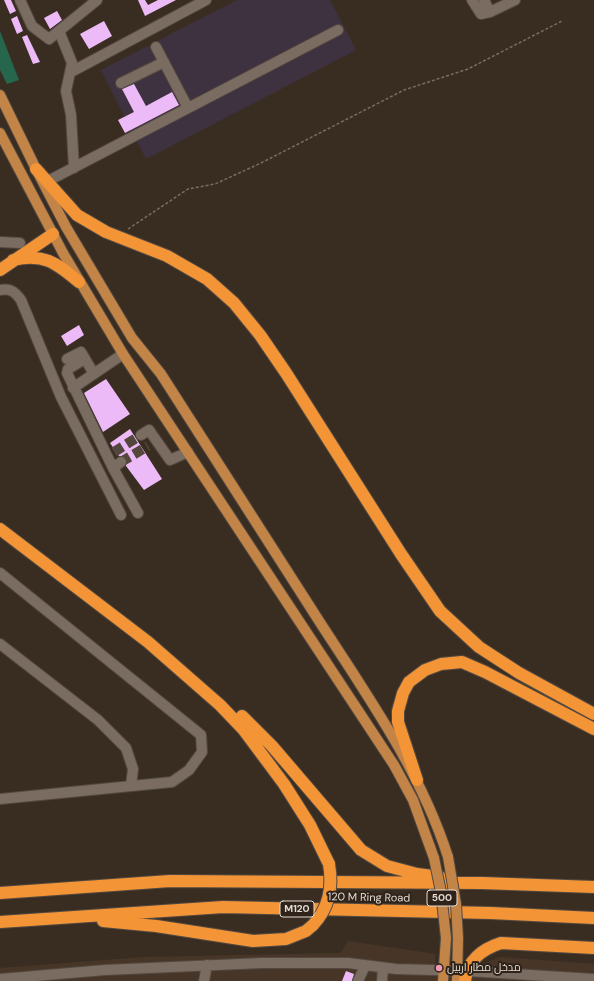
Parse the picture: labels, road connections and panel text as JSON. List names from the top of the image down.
{
  "streets": {
    "highway": ["120 M Ring Road", "M120"],
    "main road": ["500"]
  },
  "places": ["مدخل مطار اربيل"]
}
